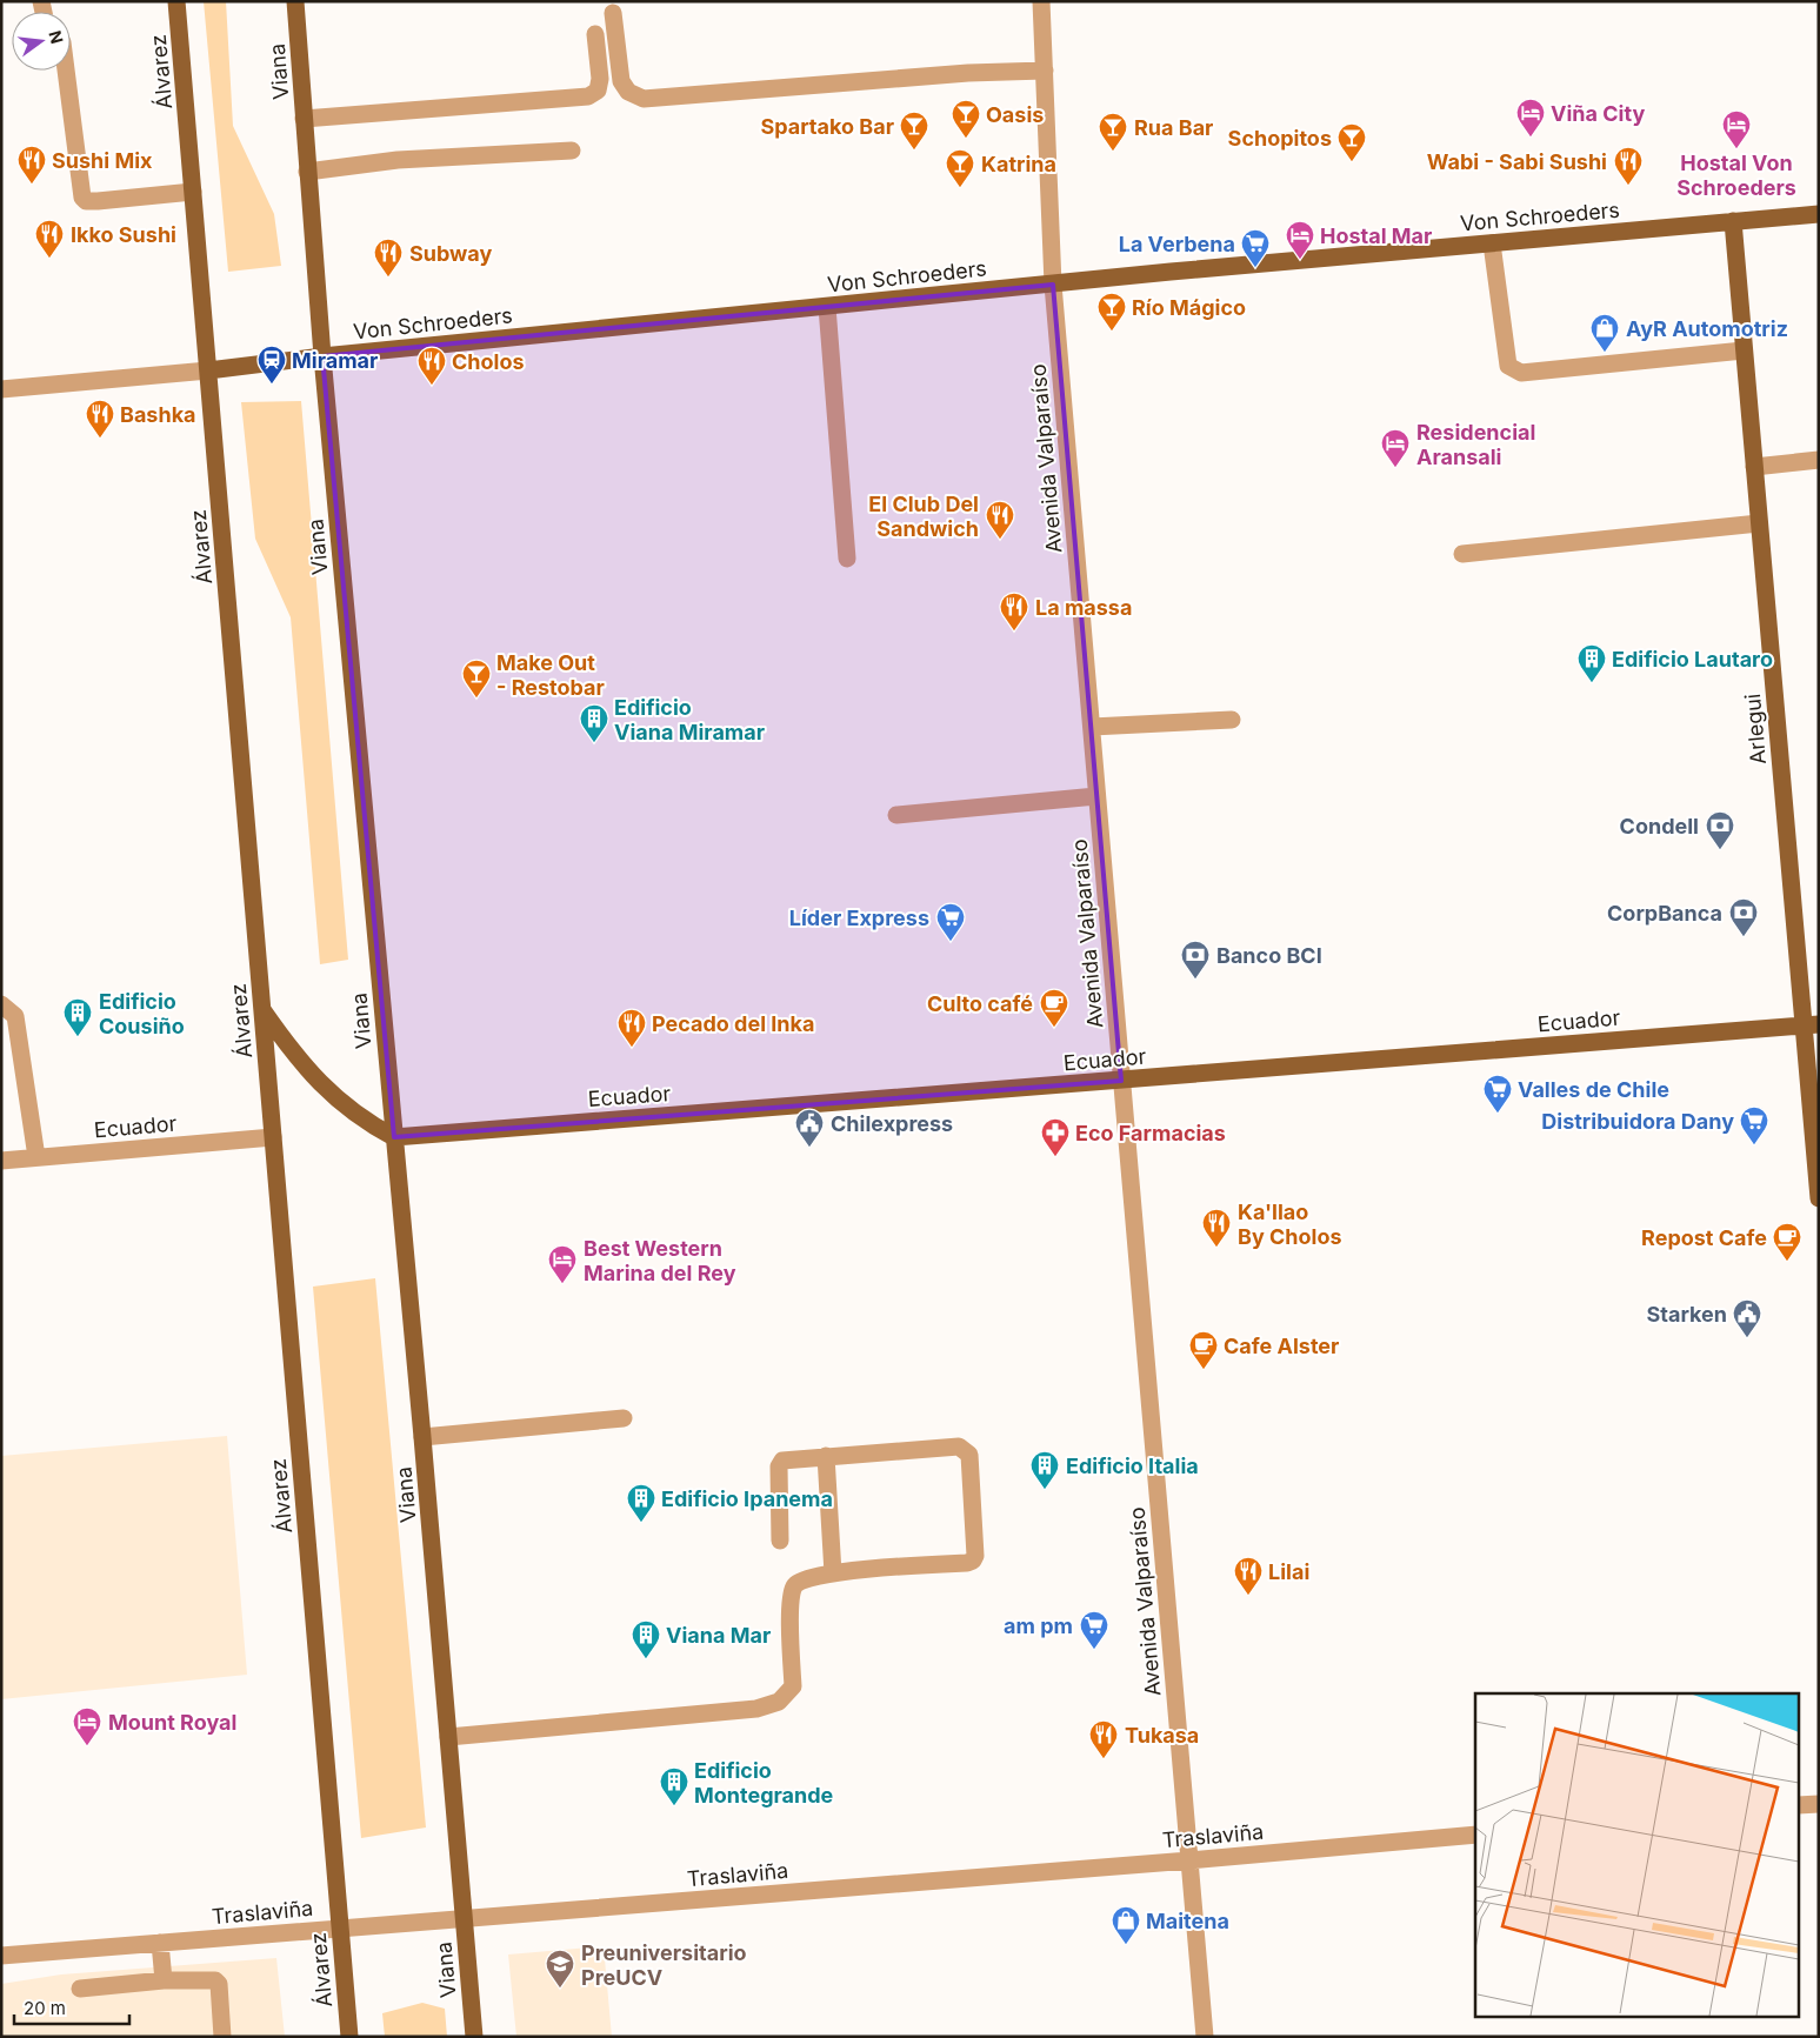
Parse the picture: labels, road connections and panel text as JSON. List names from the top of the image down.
{
  "streets": {
    "main road": [
      "Álvarez",
      "Viana",
      "Von Schroeders",
      "Arlegui",
      "Ecuador"
    ],
    "street": ["Avenida Valparaíso", "Traslaviña"]
  },
  "crossings": [
    ["Álvarez", "Von Schroeders"],
    ["Álvarez", "Ecuador"],
    ["Álvarez", "Traslaviña"],
    ["Viana", "Von Schroeders"],
    ["Viana", "Ecuador"],
    ["Viana", "Traslaviña"],
    ["Von Schroeders", "Avenida Valparaíso"],
    ["Von Schroeders", "Arlegui"],
    ["Avenida Valparaíso", "Ecuador"],
    ["Avenida Valparaíso", "Traslaviña"],
    ["Arlegui", "Ecuador"]
  ],
  "places": {
    "hotel": [
      "Viña City",
      "Hostal Von Schroeders",
      "Hostal Mar",
      "Residencial Aransali",
      "Best Western Marina del Rey",
      "Mount Royal"
    ],
    "bar": [
      "Oasis",
      "Spartako Bar",
      "Rua Bar",
      "Schopitos",
      "Katrina",
      "Río Mágico",
      "Make Out - Restobar"
    ],
    "restaurant": [
      "Sushi Mix",
      "Wabi - Sabi Sushi",
      "Ikko Sushi",
      "Subway",
      "Cholos",
      "Bashka",
      "El Club Del Sandwich",
      "La massa",
      "Pecado del Inka",
      "Ka'llao By Cholos",
      "Lilai",
      "Tukasa"
    ],
    "supermarket": [
      "La Verbena",
      "Líder Express",
      "Valles de Chile",
      "Distribuidora Dany",
      "am pm"
    ],
    "shop": ["AyR Automotriz", "Maitena"],
    "station": ["Miramar"],
    "building": [
      "Edificio Lautaro",
      "Edificio Viana Miramar",
      "Edificio Cousiño",
      "Edificio Italia",
      "Edificio Ipanema",
      "Viana Mar",
      "Edificio Montegrande"
    ],
    "bank": ["Condell", "CorpBanca", "Banco BCI"],
    "cafe": ["Culto café", "Repost Cafe", "Cafe Alster"],
    "public building": ["Chilexpress", "Starken"],
    "pharmacy": ["Eco Farmacias"],
    "school or university": ["Preuniversitario PreUCV"]
  },
  "scale_bar": "20 m",
  "north": "right"
}
